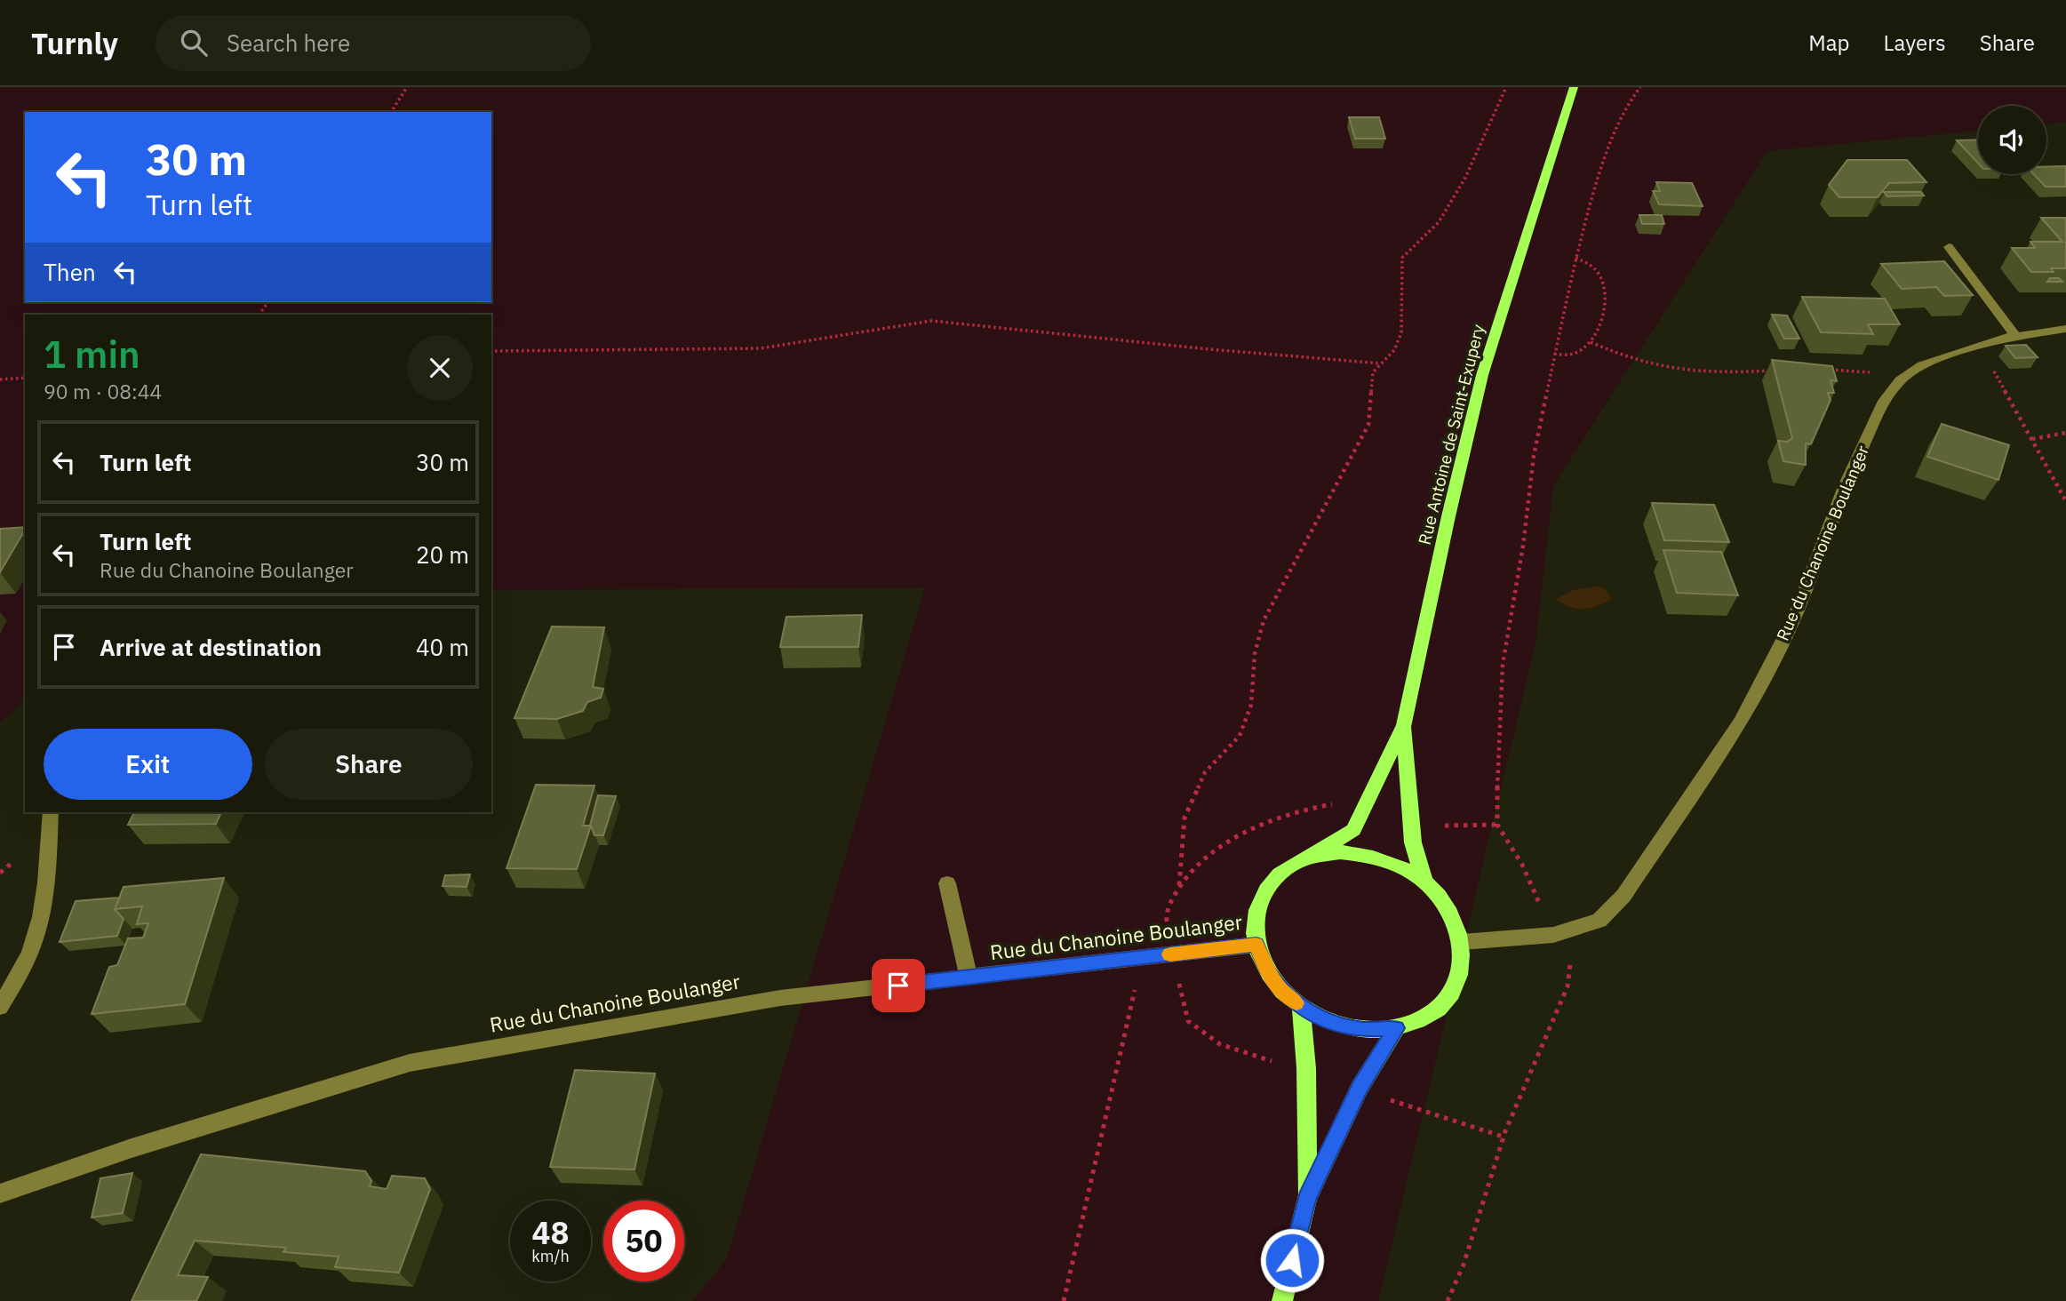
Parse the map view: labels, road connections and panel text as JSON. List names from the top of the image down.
{
  "streets": {
    "main road": ["Rue Antoine de Saint-Exupery"],
    "street": ["Rue du Chanoine Boulanger"]
  },
  "crossings": [
    ["Rue Antoine de Saint-Exupery", "Rue du Chanoine Boulanger"]
  ],
  "page": {
    "header": "Turnly",
    "search": "Search here",
    "nav": ["Map", "Layers", "Share"],
    "turn": ["30 m", "Turn left"],
    "then": "Then",
    "heading": ["1 min", "90 m · 08:44"],
    "list": [
      {
        "name": "Turn left",
        "value": "30 m"
      },
      {
        "name": "Turn left",
        "note": "Rue du Chanoine Boulanger",
        "value": "20 m"
      },
      {
        "name": "Arrive at destination",
        "value": "40 m"
      }
    ],
    "buttons": ["Exit", "Share"],
    "speed": "48 km/h",
    "limit": "50"
  }
}
